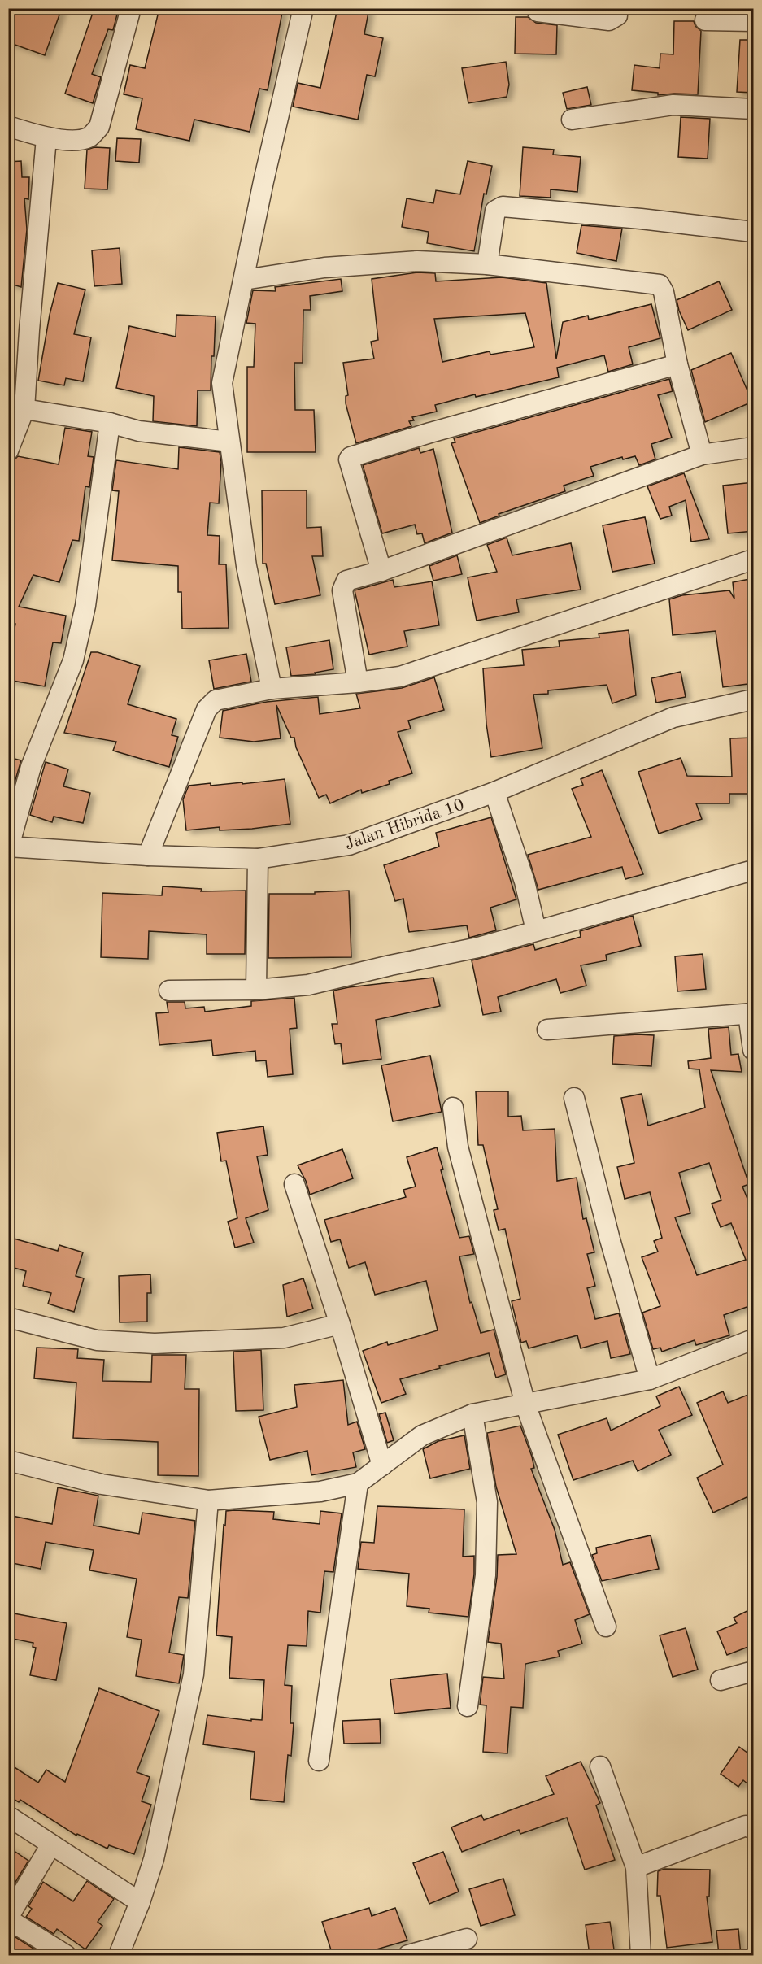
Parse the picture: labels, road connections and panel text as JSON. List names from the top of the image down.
{
  "streets": {
    "street": ["Jalan Hibrida 10"]
  }
}
